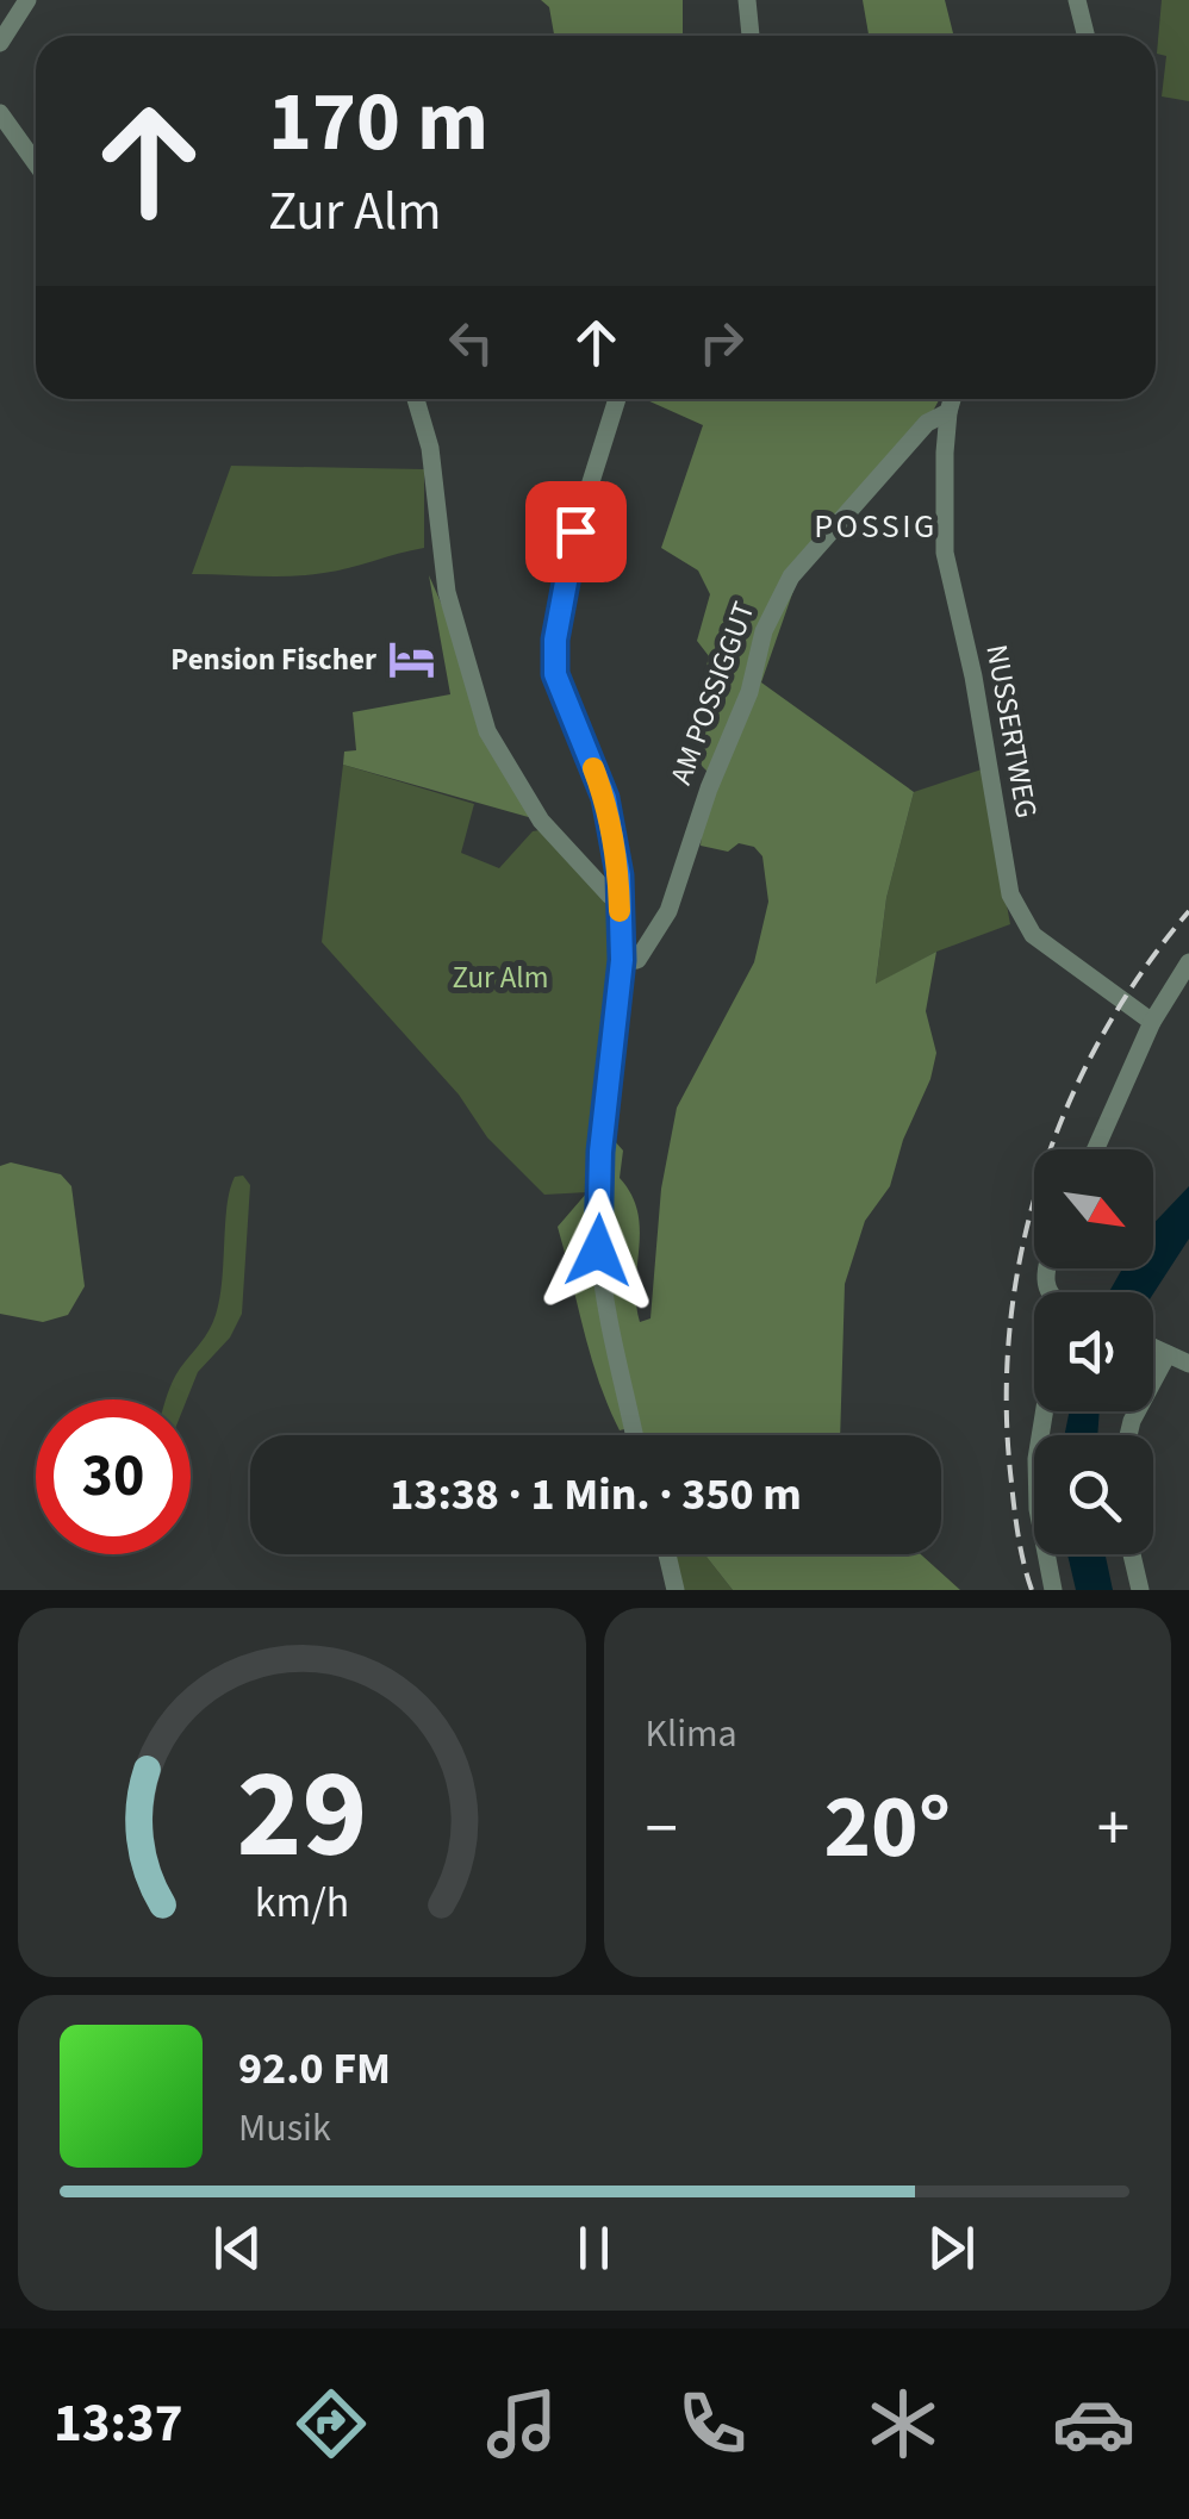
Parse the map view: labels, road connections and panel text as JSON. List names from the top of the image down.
{
  "streets": {
    "street": ["AM POSSIGGUT", "NUSSERTWEG"]
  },
  "crossings": [
    ["AM POSSIGGUT", "NUSSERTWEG"]
  ],
  "districts": ["POSSIG"],
  "parks": ["Zur Alm"],
  "places": {
    "hotel": ["Pension Fischer"]
  },
  "north": "bottom right",
  "page": {
    "turn": ["170 m", "Zur Alm"],
    "limit": "30",
    "trip": "13:38 · 1 Min. · 350 m",
    "tile": "Klima",
    "heat": ["−", "20°", "+"],
    "song": ["92.0 FM", "Musik"],
    "tabs": "13:37",
    "gauge": ["29", "km/h"]
  }
}
